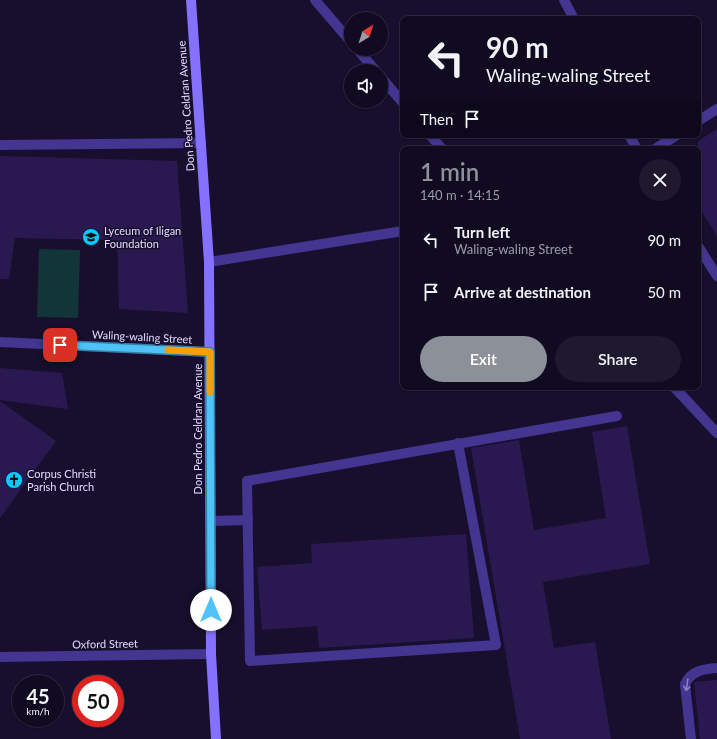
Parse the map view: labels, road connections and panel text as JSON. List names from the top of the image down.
{
  "streets": {
    "main road": ["Don Pedro Celdran Avenue"],
    "street": ["Waling-waling Street", "Oxford Street"]
  },
  "crossings": [
    ["Don Pedro Celdran Avenue", "Waling-waling Street"],
    ["Don Pedro Celdran Avenue", "Oxford Street"]
  ],
  "places": {
    "school or university": ["Lyceum of Iligan Foundation"],
    "church": ["Corpus Christi Parish Church"]
  },
  "north": "top right",
  "page": {
    "turn": ["90 m", "Waling-waling Street"],
    "then": "Then",
    "heading": ["1 min", "140 m · 14:15"],
    "list": [
      {
        "name": "Turn left",
        "note": "Waling-waling Street",
        "value": "90 m"
      },
      {
        "name": "Arrive at destination",
        "value": "50 m"
      }
    ],
    "buttons": ["Exit", "Share"],
    "speed": "45 km/h",
    "limit": "50"
  }
}
